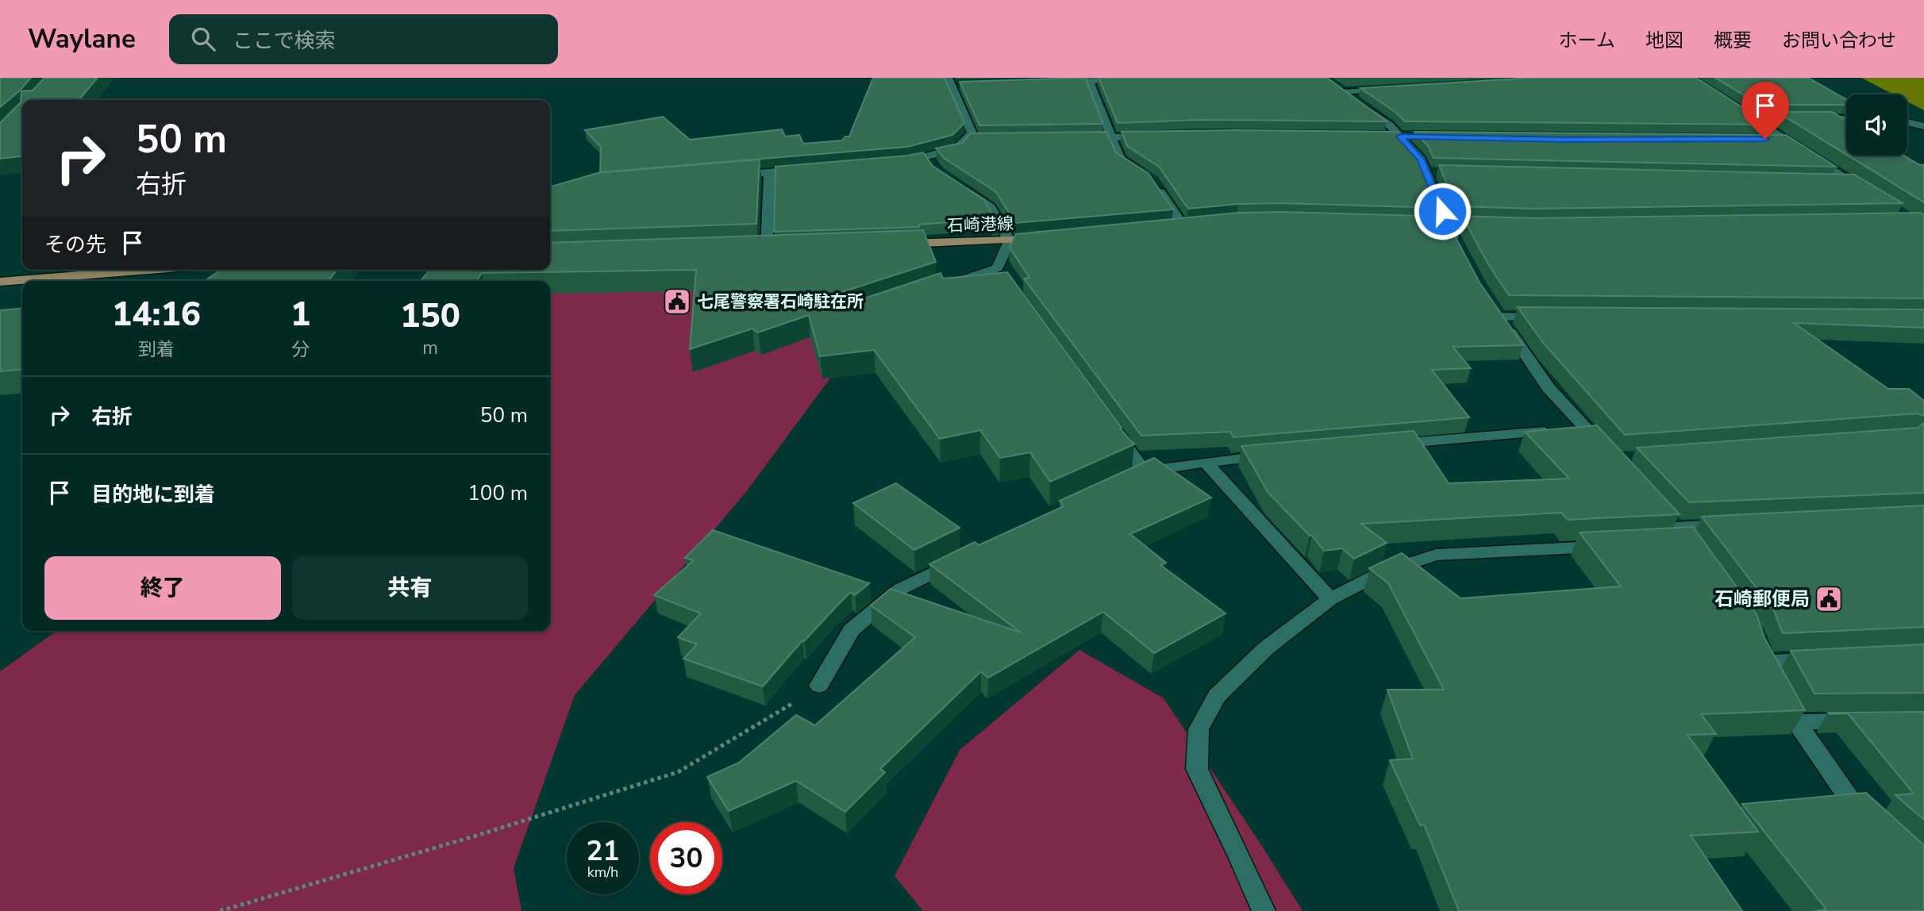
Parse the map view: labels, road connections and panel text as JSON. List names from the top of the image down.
{
  "streets": {
    "main road": ["石崎港線"]
  },
  "places": {
    "public building": ["七尾警察署石崎駐在所", "石崎郵便局"]
  },
  "page": {
    "header": "Waylane",
    "search": "ここで検索",
    "nav": [
      "ホーム",
      "地図",
      "概要",
      "お問い合わせ"
    ],
    "turn": ["50 m", "右折"],
    "then": "その先",
    "eta": [
      "14:16",
      "到着",
      "1",
      "分",
      "150",
      "m"
    ],
    "list": [
      {
        "name": "右折",
        "value": "50 m"
      },
      {
        "name": "目的地に到着",
        "value": "100 m"
      }
    ],
    "buttons": ["終了", "共有"],
    "speed": "21 km/h",
    "limit": "30"
  }
}
